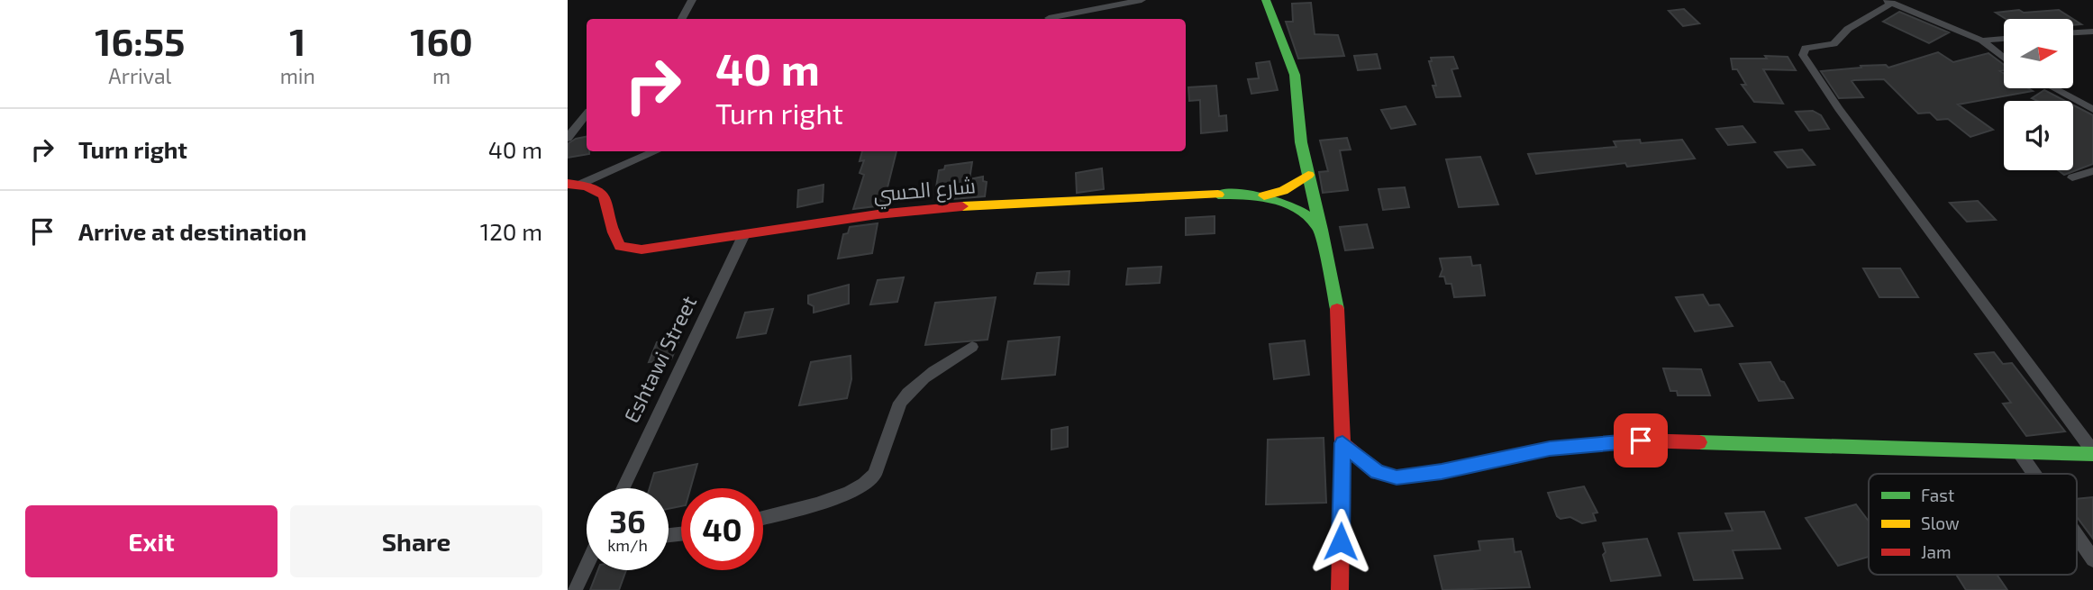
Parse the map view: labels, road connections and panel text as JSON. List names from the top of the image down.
{
  "streets": {
    "street": ["شارع الحسي", "Eshtawi Street"]
  },
  "crossings": [
    ["شارع الحسي", "Eshtawi Street"]
  ],
  "legend": ["Fast", "Slow", "Jam"],
  "north": "right",
  "page": {
    "eta": [
      "16:55",
      "Arrival",
      "1",
      "min",
      "160",
      "m"
    ],
    "turn": ["40 m", "Turn right"],
    "list": [
      {
        "name": "Turn right",
        "value": "40 m"
      },
      {
        "name": "Arrive at destination",
        "value": "120 m"
      }
    ],
    "speed": "36 km/h",
    "limit": "40",
    "buttons": ["Exit", "Share"]
  }
}
